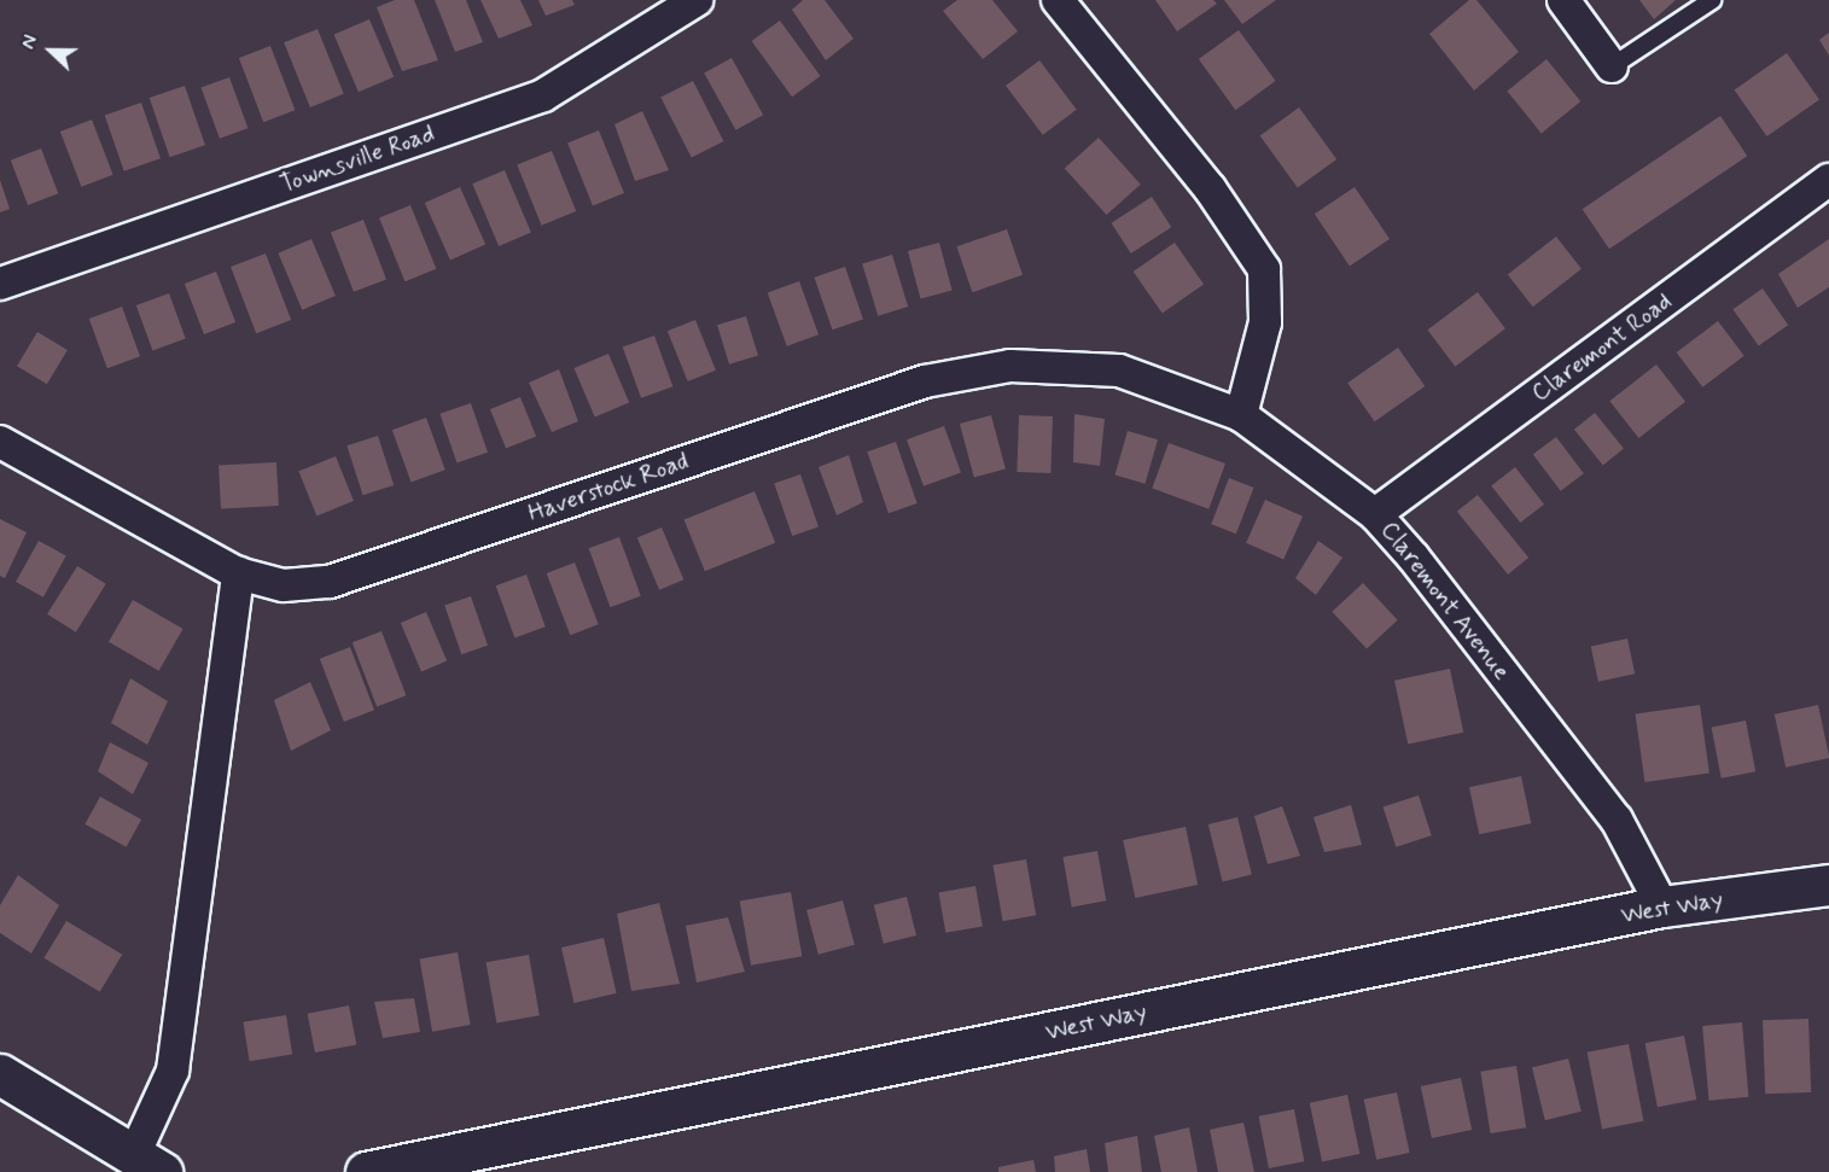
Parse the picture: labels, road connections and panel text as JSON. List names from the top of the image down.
{
  "streets": {
    "street": [
      "Townsville Road",
      "Claremont Road",
      "Haverstock Road",
      "Claremont Avenue",
      "West Way"
    ]
  },
  "crossings": [
    ["Claremont Road", "Claremont Avenue"],
    ["Haverstock Road", "Claremont Avenue"],
    ["Claremont Avenue", "West Way"]
  ],
  "north": "left"
}
